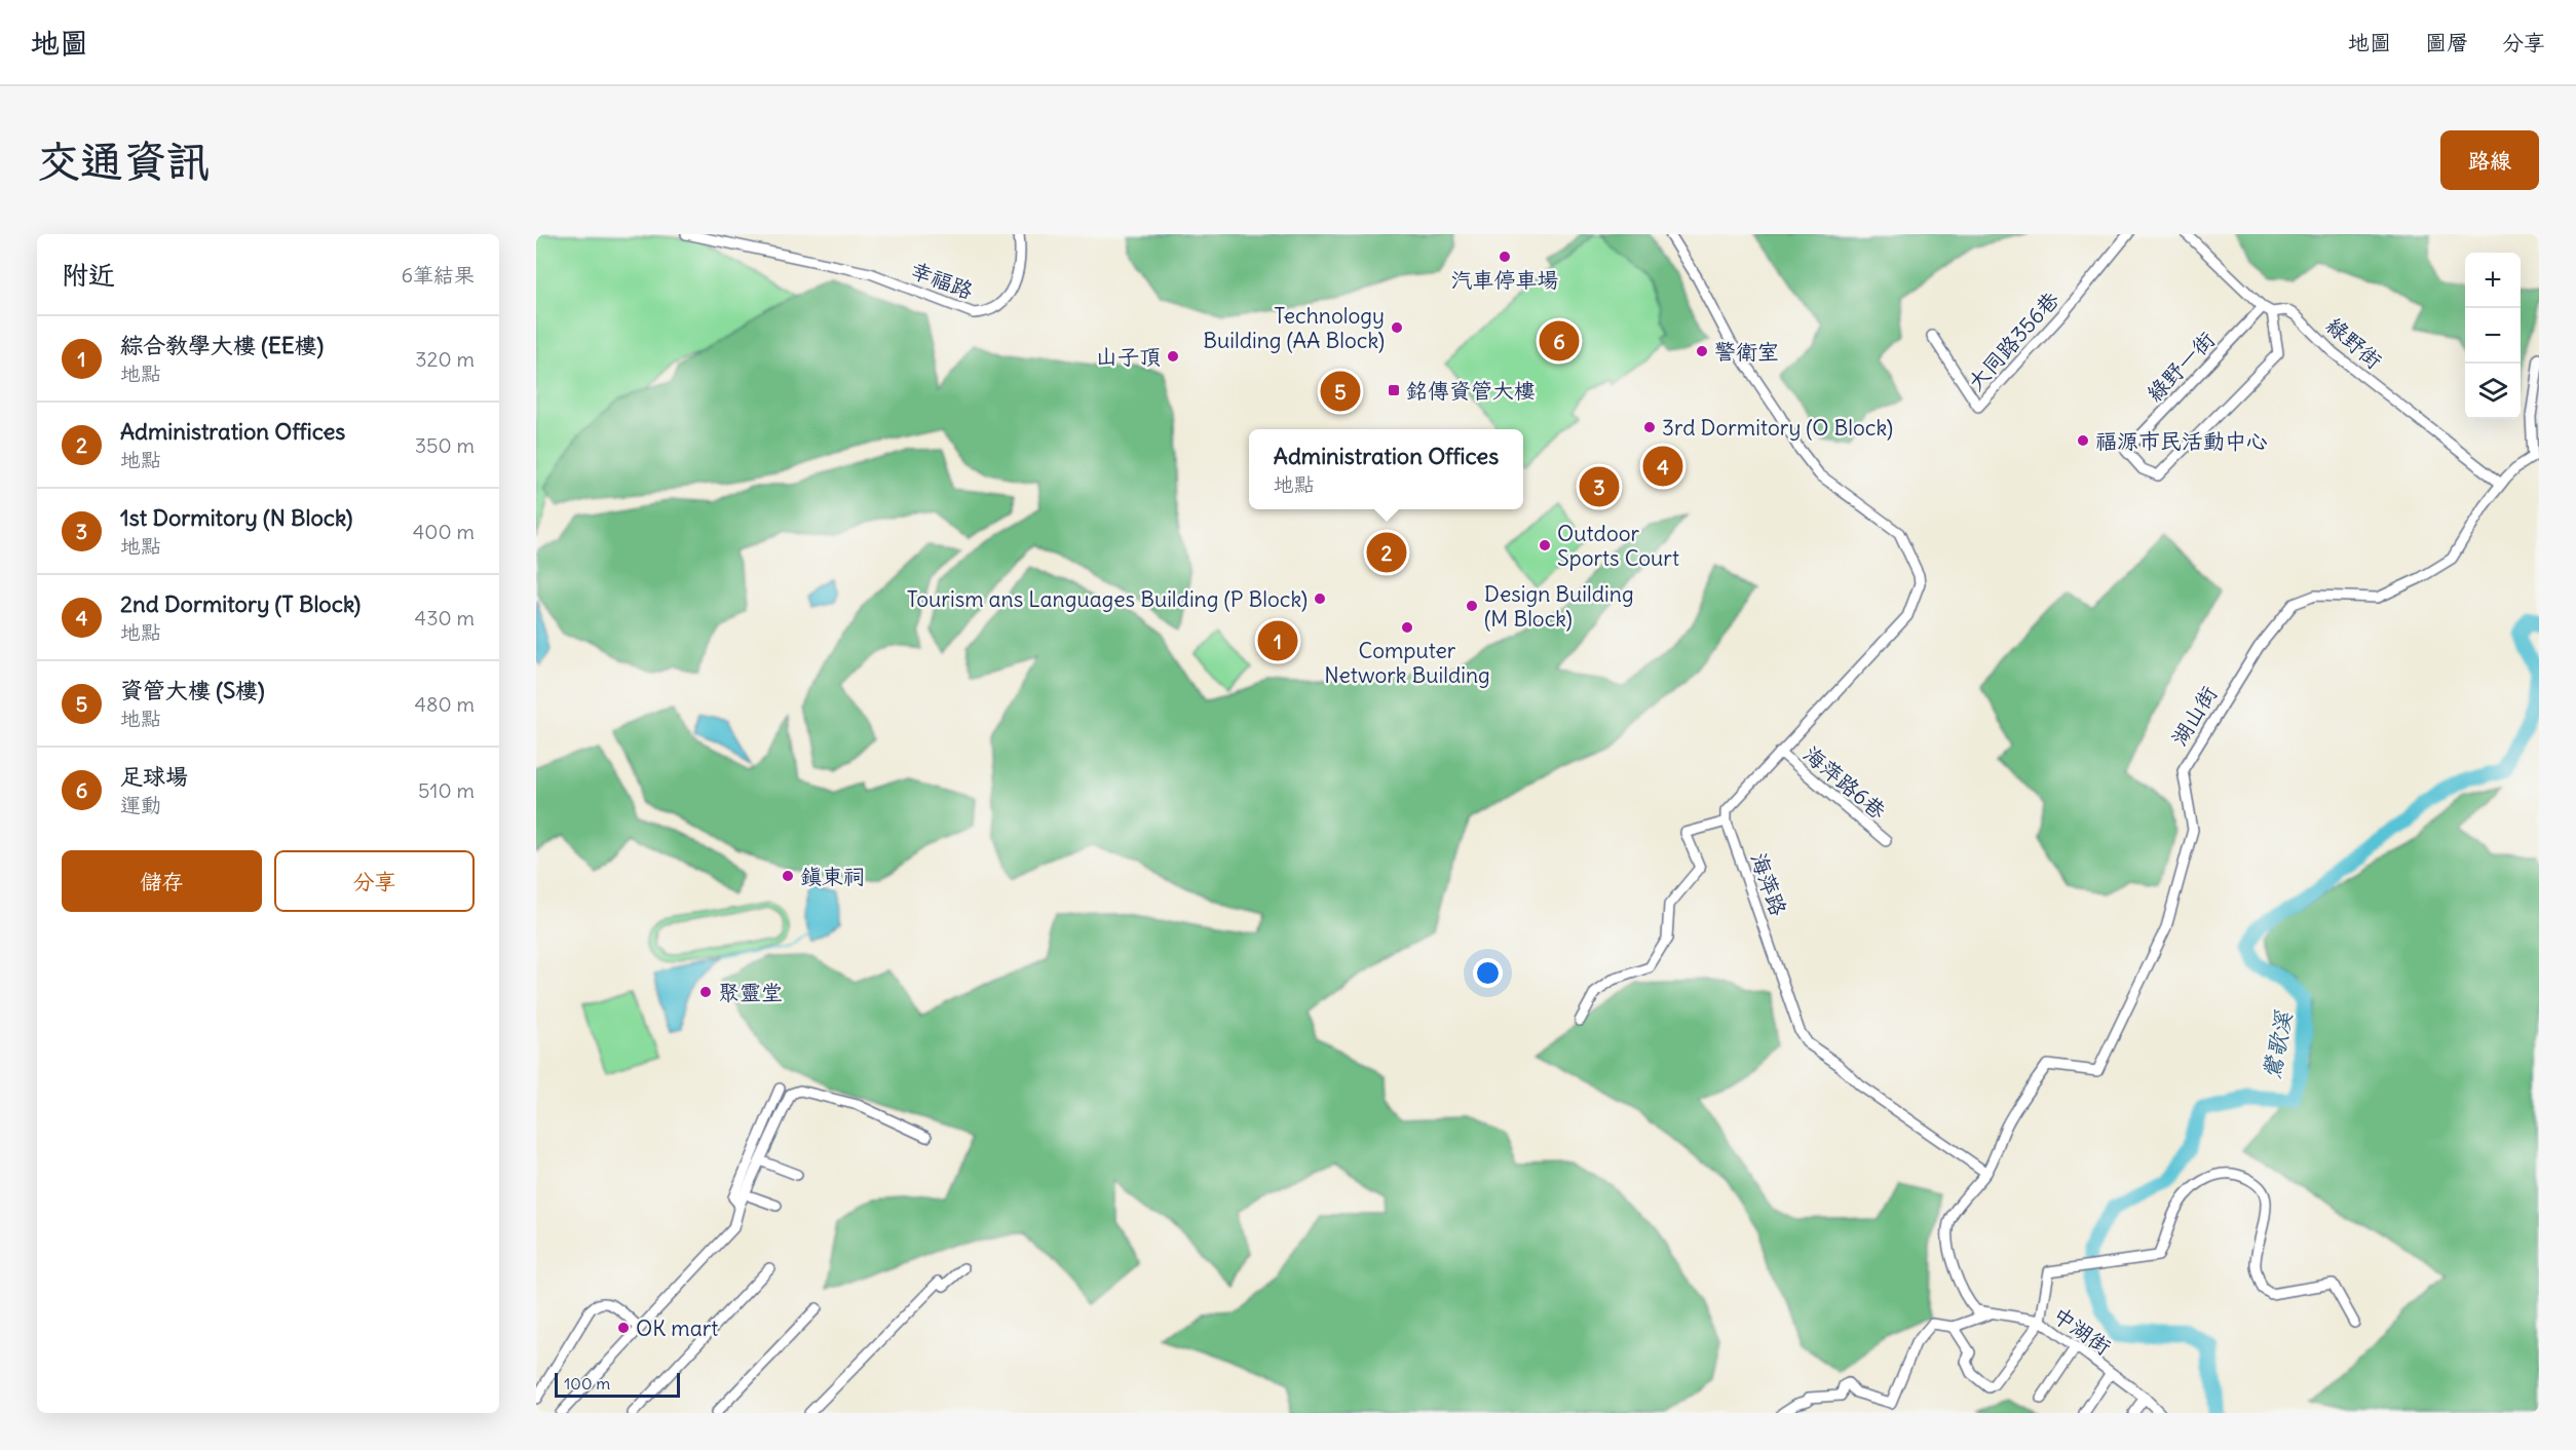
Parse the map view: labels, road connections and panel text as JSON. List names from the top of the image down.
{
  "streets": {
    "street": [
      "幸福路",
      "大同路356巷",
      "綠野街",
      "綠野一街",
      "湖山街",
      "海萍路6巷",
      "海萍路",
      "中湖街"
    ]
  },
  "crossings": [
    ["綠野街", "綠野一街"],
    ["綠野街", "湖山街"],
    ["湖山街", "海萍路"],
    ["湖山街", "中湖街"],
    ["海萍路", "中湖街"]
  ],
  "water": ["鶯歌溪"],
  "places": {
    "other": [
      "汽車停車場",
      "Technology Building (AA Block)",
      "警衛室",
      "山子頂",
      "3rd Dormitory (O Block)",
      "福源市民活動中心",
      "Outdoor Sports Court",
      "Tourism ans Languages Building (P Block)",
      "Design Building (M Block)",
      "Computer Network Building",
      "鎮東祠",
      "聚靈堂",
      "OK mart"
    ],
    "transit": ["銘傳資管大樓"]
  },
  "scale_bar": "100 m",
  "page": {
    "header": "地圖",
    "nav": ["地圖", "圖層", "分享"],
    "buttons": [
      "路線",
      ["儲存", "分享"]
    ],
    "title": "交通資訊",
    "heading": ["附近", "6筆結果"],
    "map_buttons": ["+", "−"],
    "list": [
      {
        "mark": "1",
        "name": "綜合教學大樓 (EE樓)",
        "note": "地點",
        "value": "320 m"
      },
      {
        "mark": "2",
        "name": "Administration Offices",
        "note": "地點",
        "value": "350 m"
      },
      {
        "mark": "3",
        "name": "1st Dormitory (N Block)",
        "note": "地點",
        "value": "400 m"
      },
      {
        "mark": "4",
        "name": "2nd Dormitory (T Block)",
        "note": "地點",
        "value": "430 m"
      },
      {
        "mark": "5",
        "name": "資管大樓 (S樓)",
        "note": "地點",
        "value": "480 m"
      },
      {
        "mark": "6",
        "name": "足球場",
        "note": "運動",
        "value": "510 m"
      }
    ],
    "pins": [
      "6",
      "5",
      "4",
      "3",
      "2",
      "1"
    ],
    "popup": ["Administration Offices", "地點"],
    "scale": "100 m"
  }
}
